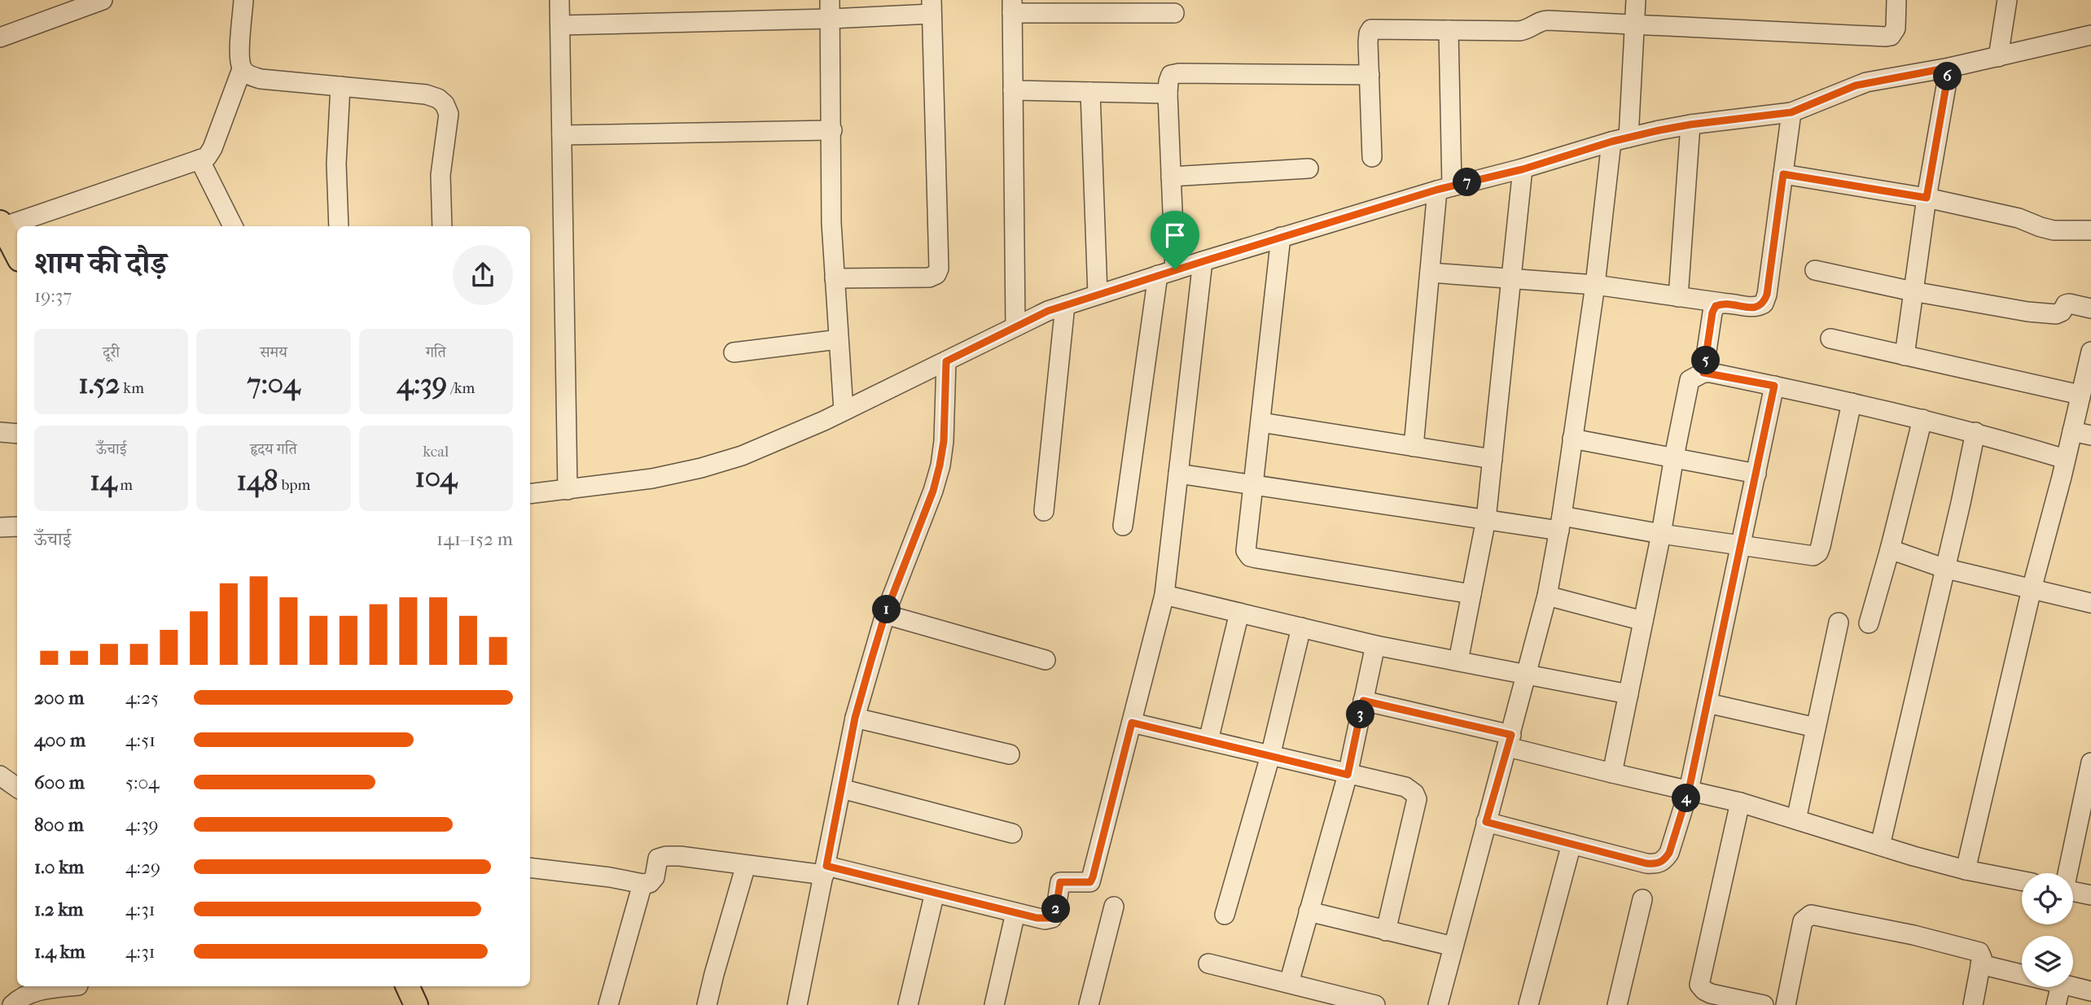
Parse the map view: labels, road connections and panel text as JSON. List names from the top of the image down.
{
  "page": {
    "pins": [
      "6",
      "7",
      "5",
      "1",
      "3",
      "4",
      "2"
    ],
    "heading": ["शाम की दौड़", "19:37"],
    "stats": [
      ["दूरी", "1.52 km"],
      ["समय", "7:04"],
      ["गति", "4:39 /km"],
      ["ऊँचाई", "14 m"],
      ["हृदय गति", "148 bpm"],
      ["kcal", "104"]
    ],
    "chart": ["ऊँचाई", "141–152 m"],
    "list": [
      {
        "name": "200 m",
        "note": "4:25"
      },
      {
        "name": "400 m",
        "note": "4:51"
      },
      {
        "name": "600 m",
        "note": "5:04"
      },
      {
        "name": "800 m",
        "note": "4:39"
      },
      {
        "name": "1.0 km",
        "note": "4:29"
      },
      {
        "name": "1.2 km",
        "note": "4:31"
      },
      {
        "name": "1.4 km",
        "note": "4:31"
      }
    ]
  }
}
